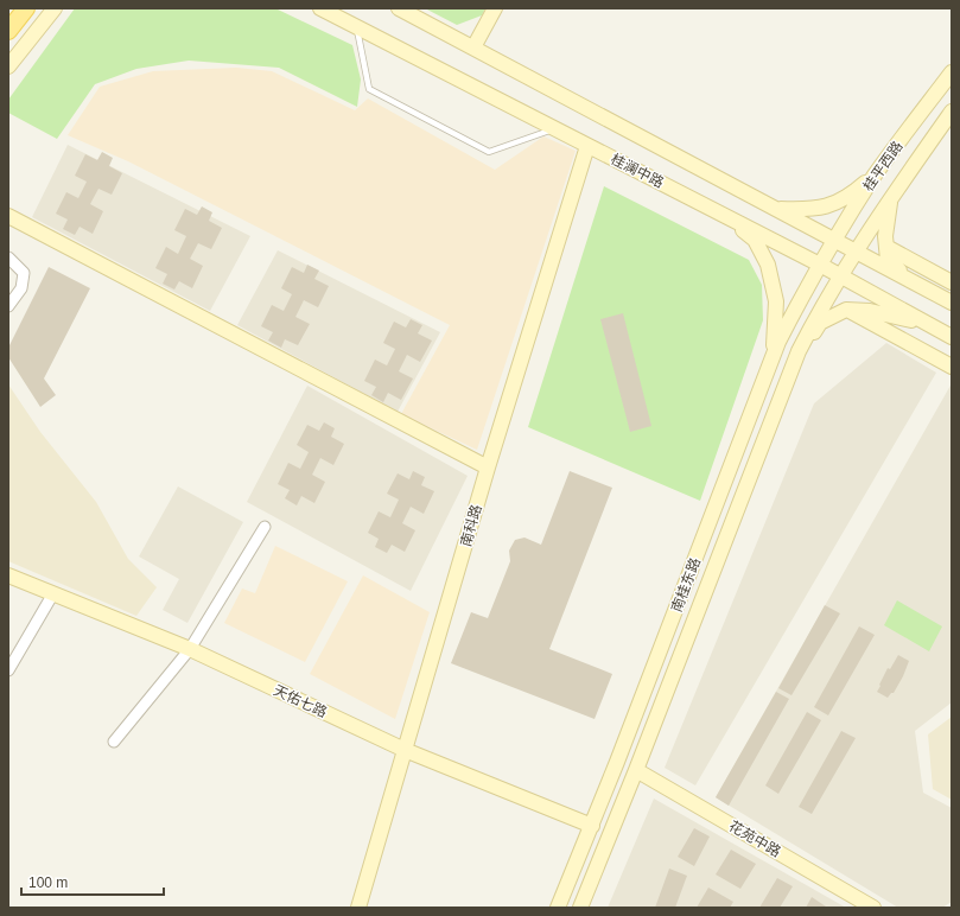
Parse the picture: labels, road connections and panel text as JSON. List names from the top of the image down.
{
  "streets": {
    "main road": [
      "桂平西路",
      "桂澜中路",
      "南科路",
      "南桂东路",
      "天佑七路",
      "花苑中路"
    ]
  },
  "crossings": [
    ["桂平西路", "桂澜中路"],
    ["桂平西路", "南桂东路"],
    ["桂澜中路", "南科路"],
    ["桂澜中路", "南桂东路"],
    ["南科路", "天佑七路"],
    ["南桂东路", "天佑七路"],
    ["南桂东路", "花苑中路"]
  ],
  "scale_bar": "100 m"
}
